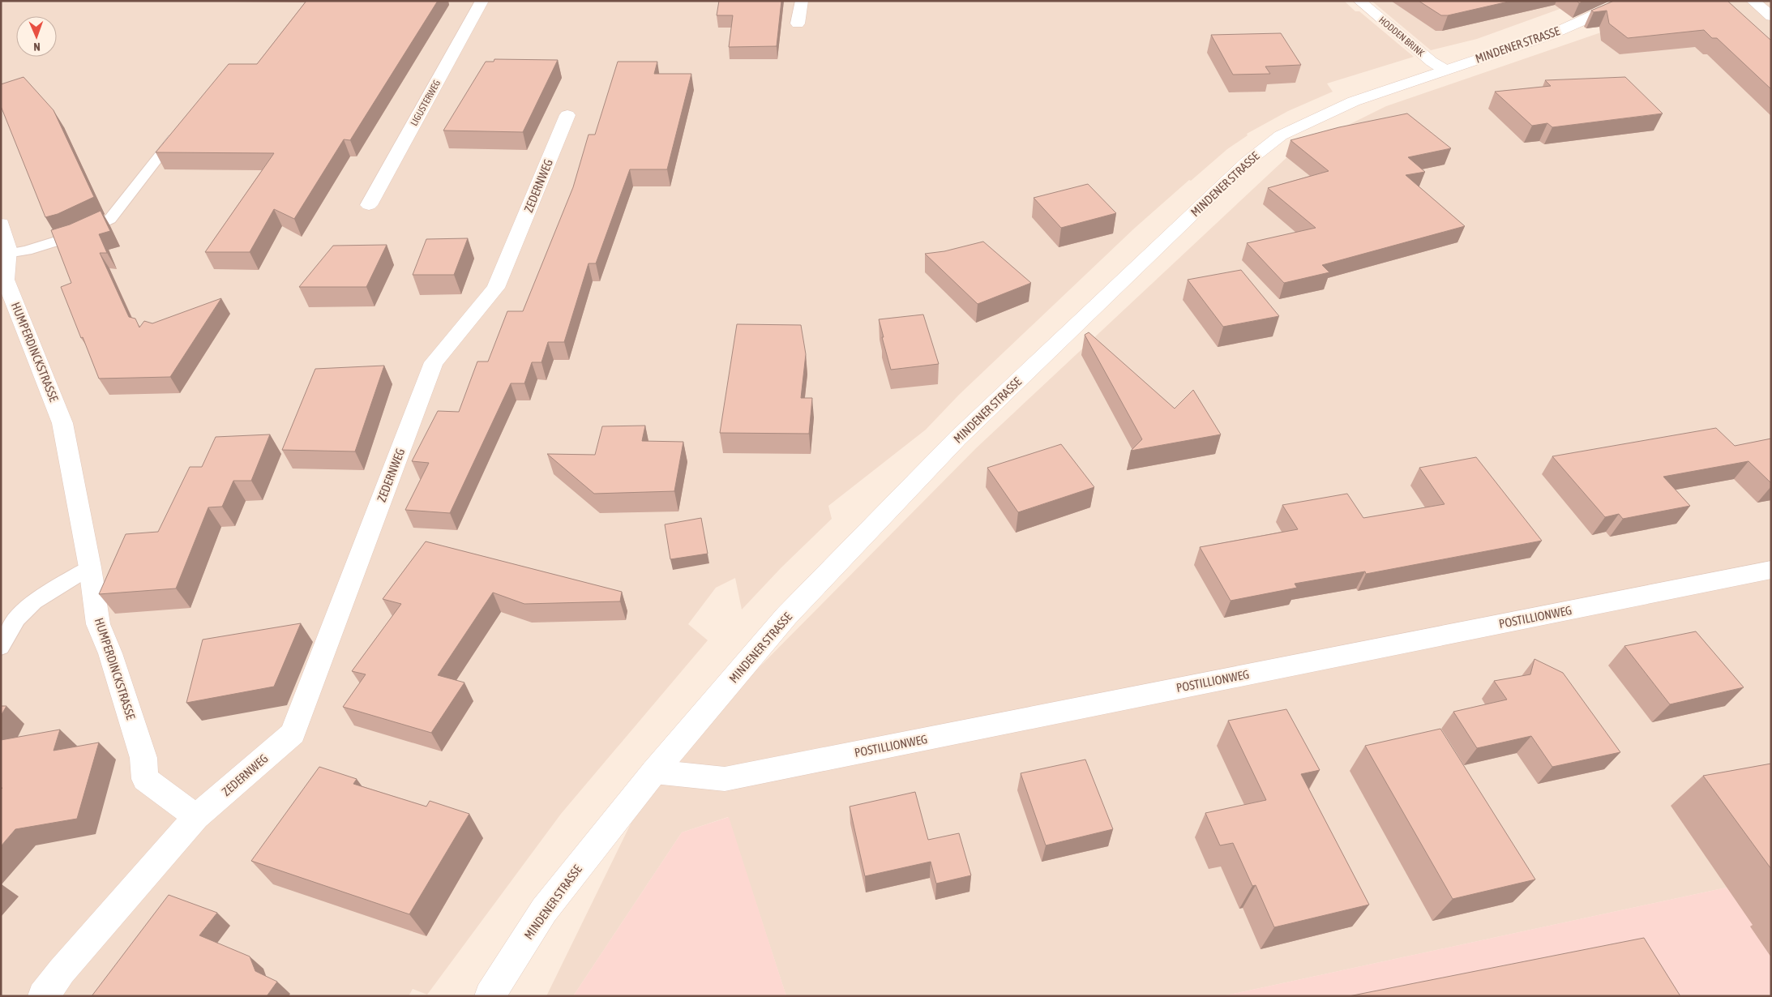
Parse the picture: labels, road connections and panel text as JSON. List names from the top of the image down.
{
  "streets": {
    "street": [
      "HODDEN BRINK",
      "MINDENER STRASSE",
      "LIGUSTERWEG",
      "ZEDERNWEG",
      "HUMPERDINCKSTRASSE",
      "POSTILLIONWEG"
    ]
  },
  "crossings": [
    ["HODDEN BRINK", "MINDENER STRASSE"],
    ["MINDENER STRASSE", "POSTILLIONWEG"],
    ["ZEDERNWEG", "HUMPERDINCKSTRASSE"]
  ],
  "north": "bottom"
}
